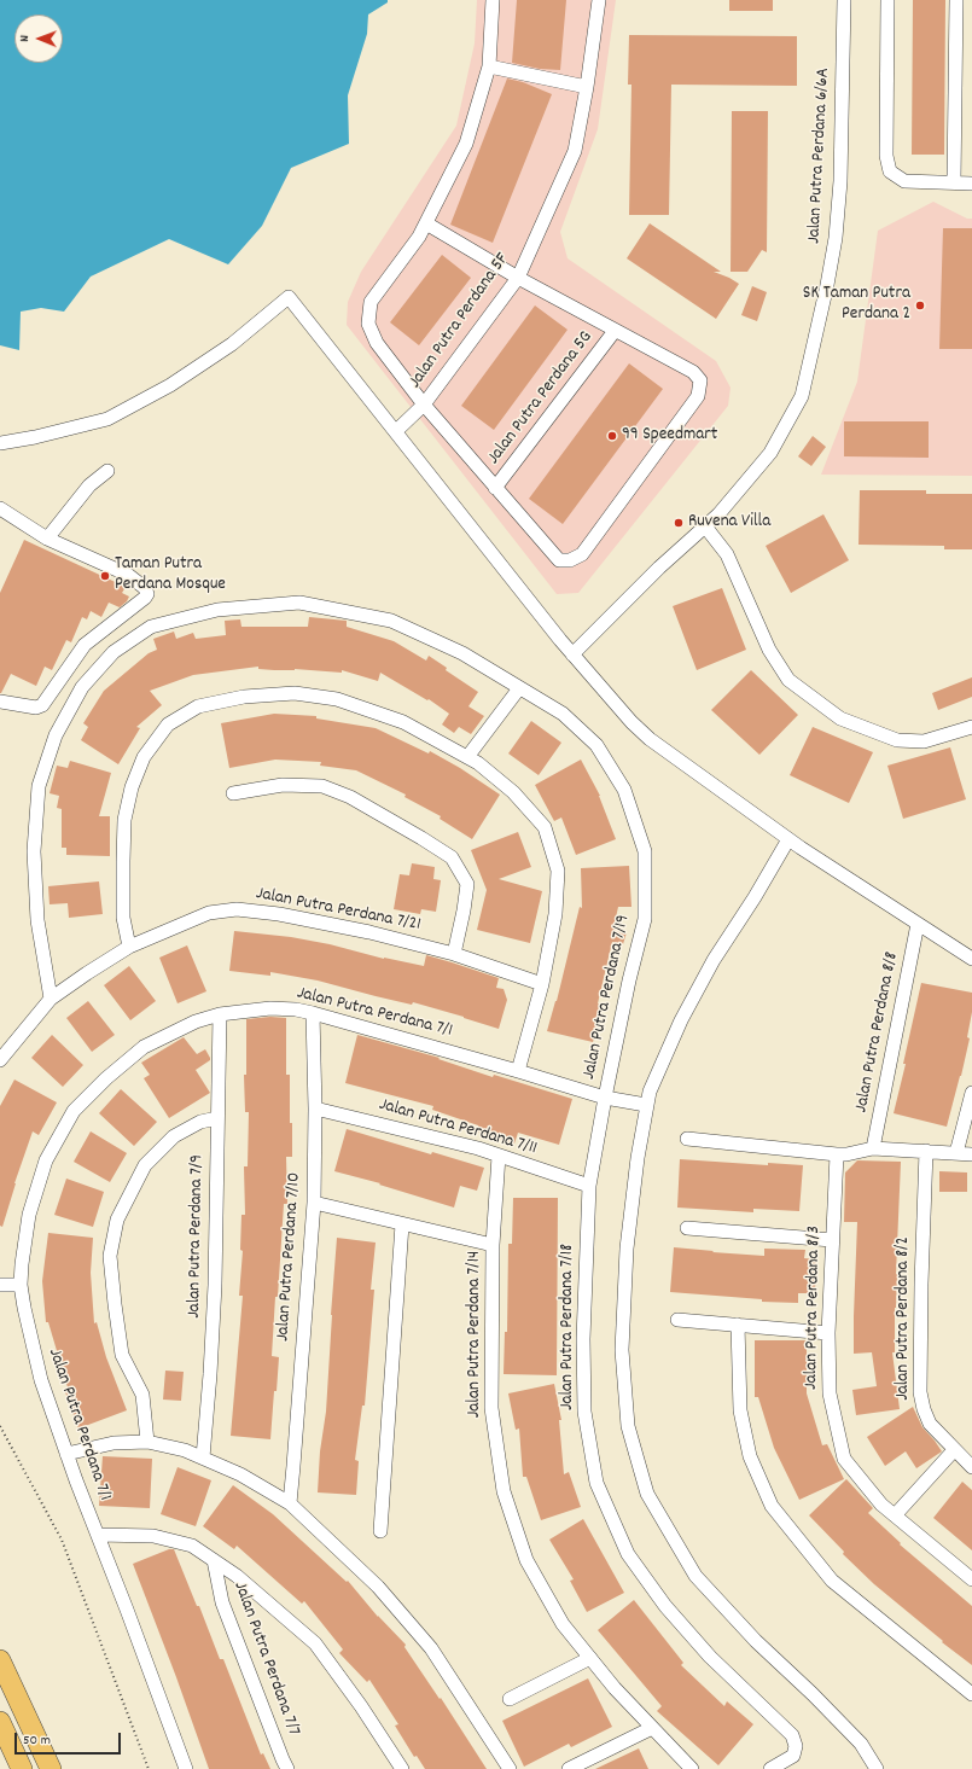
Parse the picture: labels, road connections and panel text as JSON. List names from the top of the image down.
{
  "streets": {
    "street": [
      "Jalan Putra Perdana 6/6A",
      "Jalan Putra Perdana 5F",
      "Jalan Putra Perdana 5G",
      "Jalan Putra Perdana 7/21",
      "Jalan Putra Perdana 7/19",
      "Jalan Putra Perdana 7/1",
      "Jalan Putra Perdana 8/8",
      "Jalan Putra Perdana 7/11",
      "Jalan Putra Perdana 7/9",
      "Jalan Putra Perdana 7/10",
      "Jalan Putra Perdana 8/3",
      "Jalan Putra Perdana 8/2",
      "Jalan Putra Perdana 7/18",
      "Jalan Putra Perdana 7/14",
      "Jalan Putra Perdana 7/7"
    ]
  },
  "crossings": [
    ["Jalan Putra Perdana 7/21", "Jalan Putra Perdana 7/19"],
    ["Jalan Putra Perdana 7/19", "Jalan Putra Perdana 7/1"],
    ["Jalan Putra Perdana 7/19", "Jalan Putra Perdana 7/18"],
    ["Jalan Putra Perdana 7/1", "Jalan Putra Perdana 7/9"],
    ["Jalan Putra Perdana 7/1", "Jalan Putra Perdana 7/10"],
    ["Jalan Putra Perdana 7/1", "Jalan Putra Perdana 7/18"],
    ["Jalan Putra Perdana 7/11", "Jalan Putra Perdana 7/10"],
    ["Jalan Putra Perdana 7/11", "Jalan Putra Perdana 7/18"],
    ["Jalan Putra Perdana 7/11", "Jalan Putra Perdana 7/14"]
  ],
  "places": [
    "SK Taman Putra Perdana 2",
    "99 Speedmart",
    "Ruvena Villa",
    "Taman Putra Perdana Mosque"
  ],
  "scale_bar": "50 m",
  "north": "left"
}
